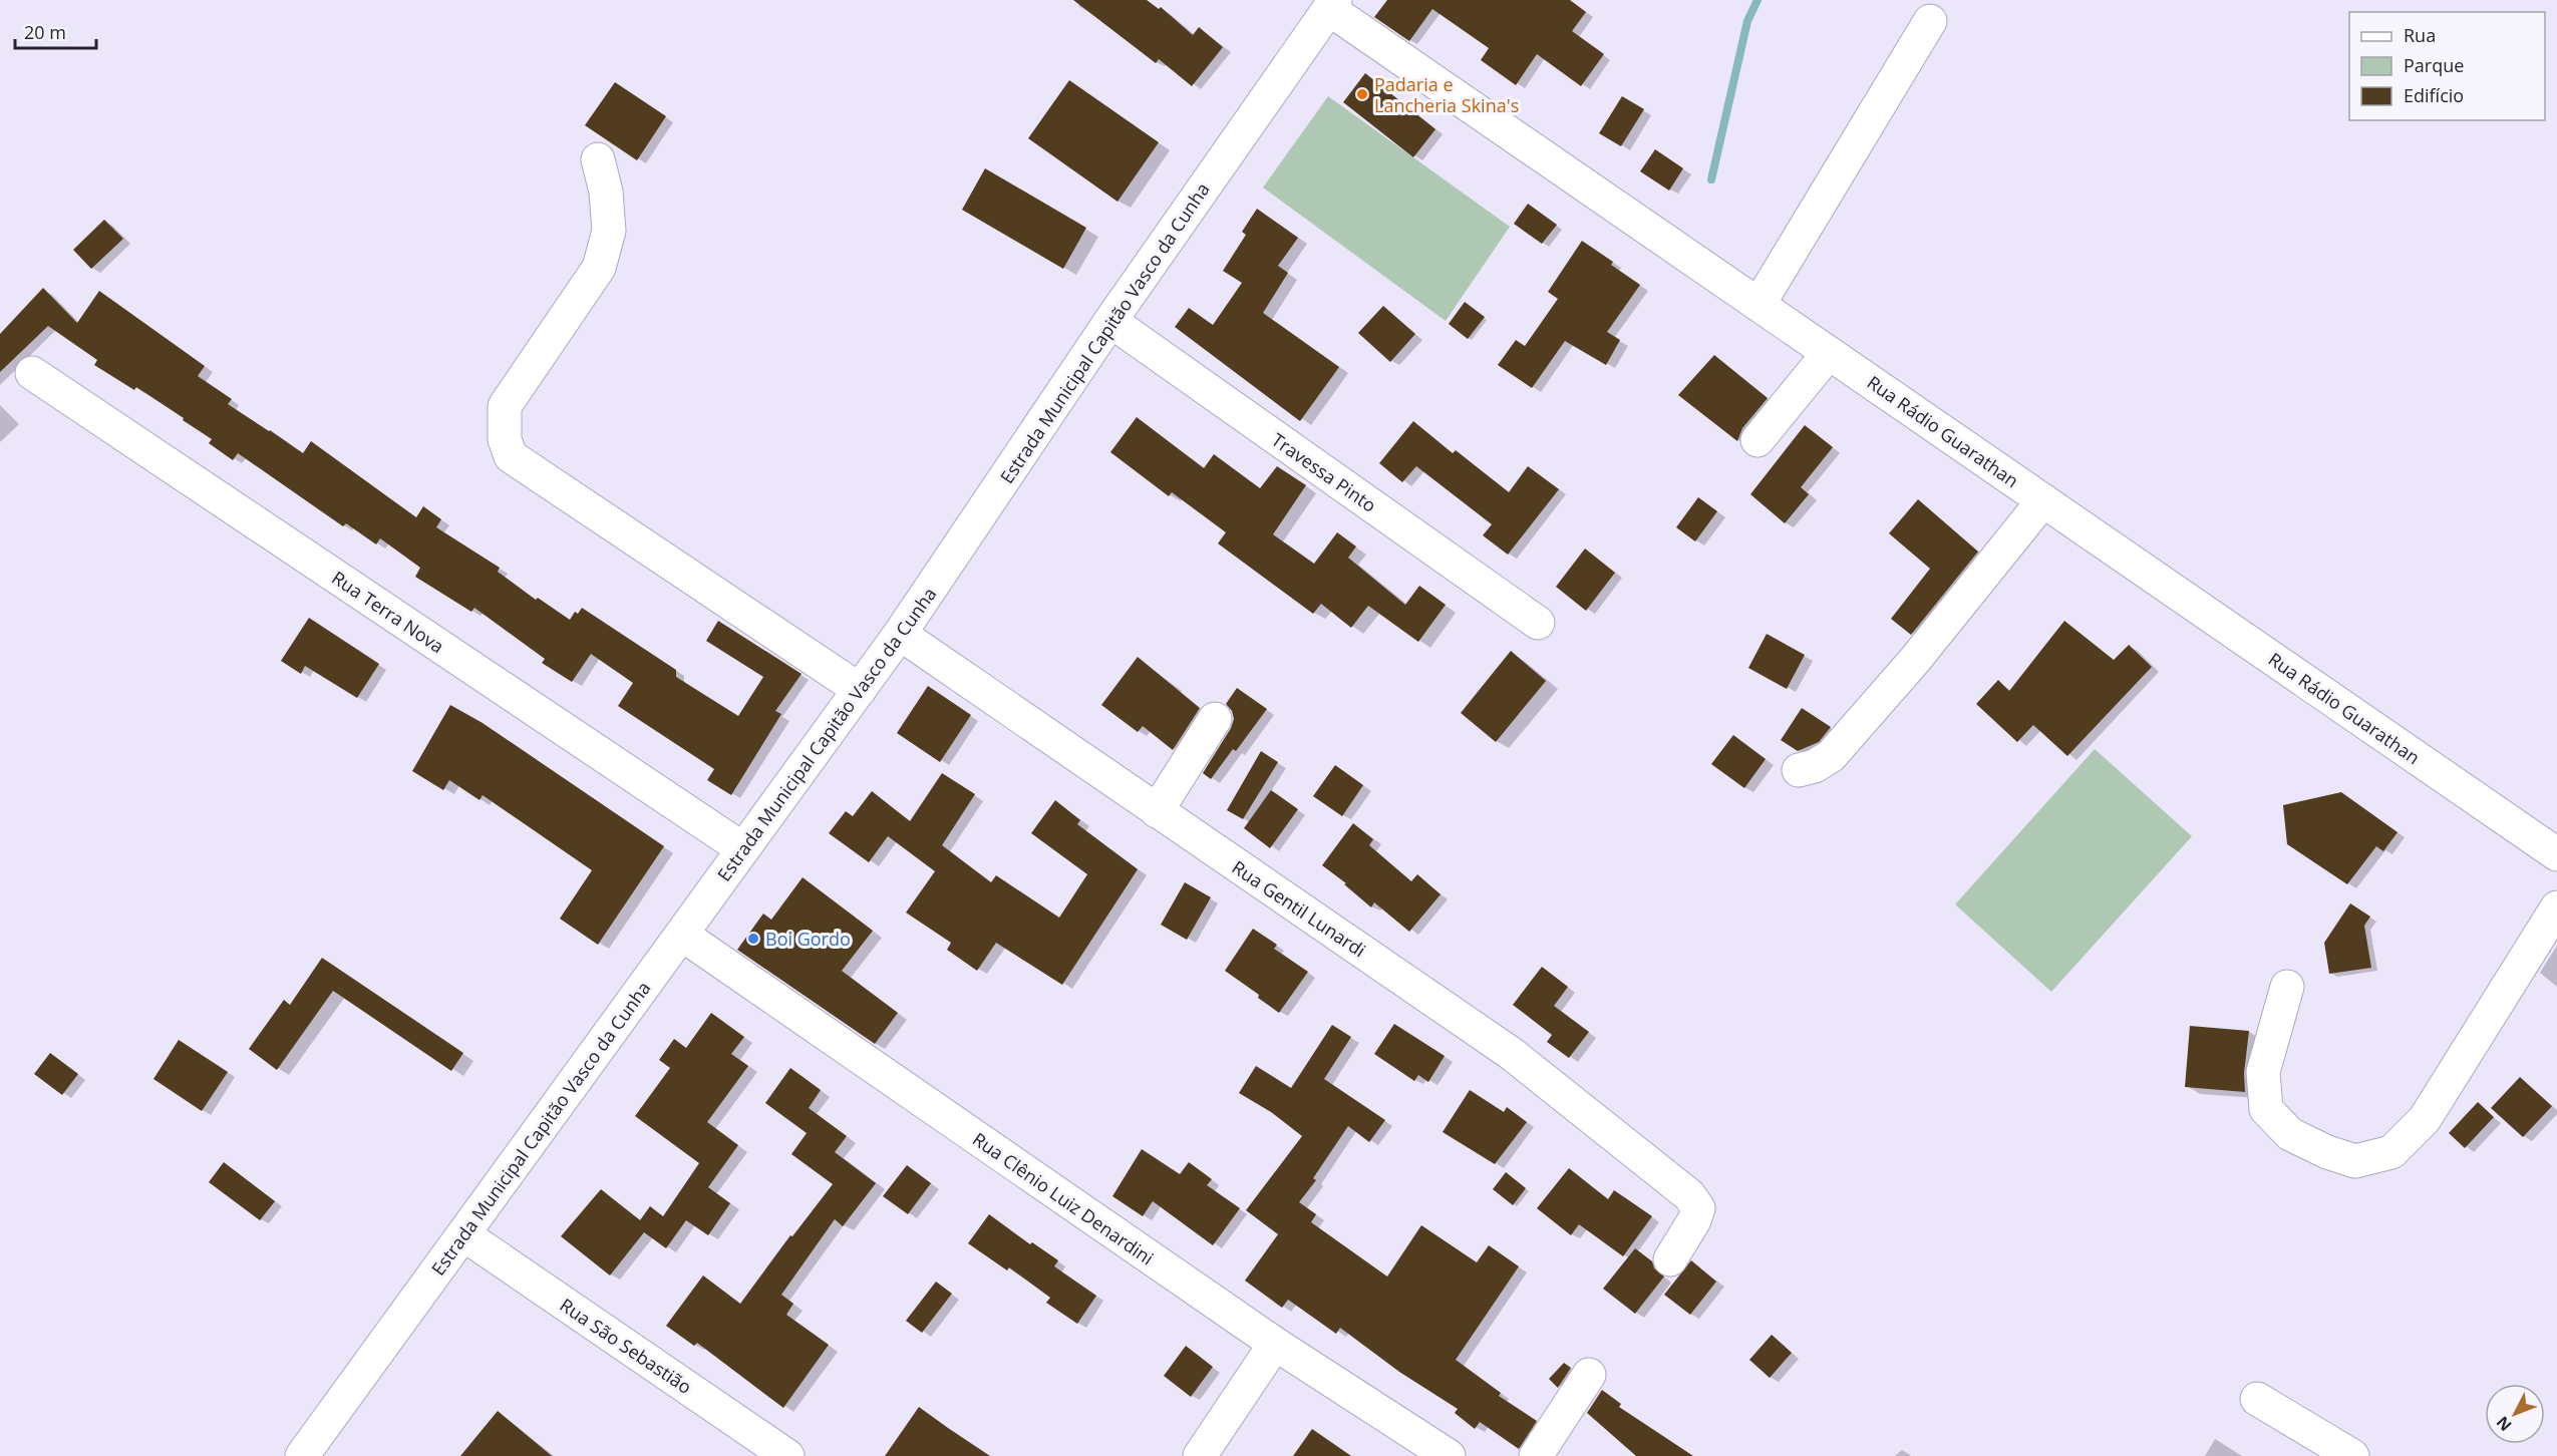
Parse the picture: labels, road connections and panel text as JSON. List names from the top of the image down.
{
  "streets": {
    "street": [
      "Estrada Municipal Capitão Vasco da Cunha",
      "Rua Rádio Guarathan",
      "Travessa Pinto",
      "Rua Terra Nova",
      "Rua Gentil Lunardi",
      "Rua Clênio Luiz Denardini",
      "Rua São Sebastião"
    ]
  },
  "crossings": [
    ["Estrada Municipal Capitão Vasco da Cunha", "Rua Rádio Guarathan"],
    ["Estrada Municipal Capitão Vasco da Cunha", "Travessa Pinto"],
    ["Estrada Municipal Capitão Vasco da Cunha", "Rua Terra Nova"],
    ["Estrada Municipal Capitão Vasco da Cunha", "Rua Gentil Lunardi"],
    ["Estrada Municipal Capitão Vasco da Cunha", "Rua Clênio Luiz Denardini"],
    ["Estrada Municipal Capitão Vasco da Cunha", "Rua São Sebastião"]
  ],
  "places": ["Padaria e Lancheria Skina's", "Boi Gordo"],
  "legend": ["Rua", "Parque", "Edifício"],
  "scale_bar": "20 m",
  "north": "bottom left"
}
